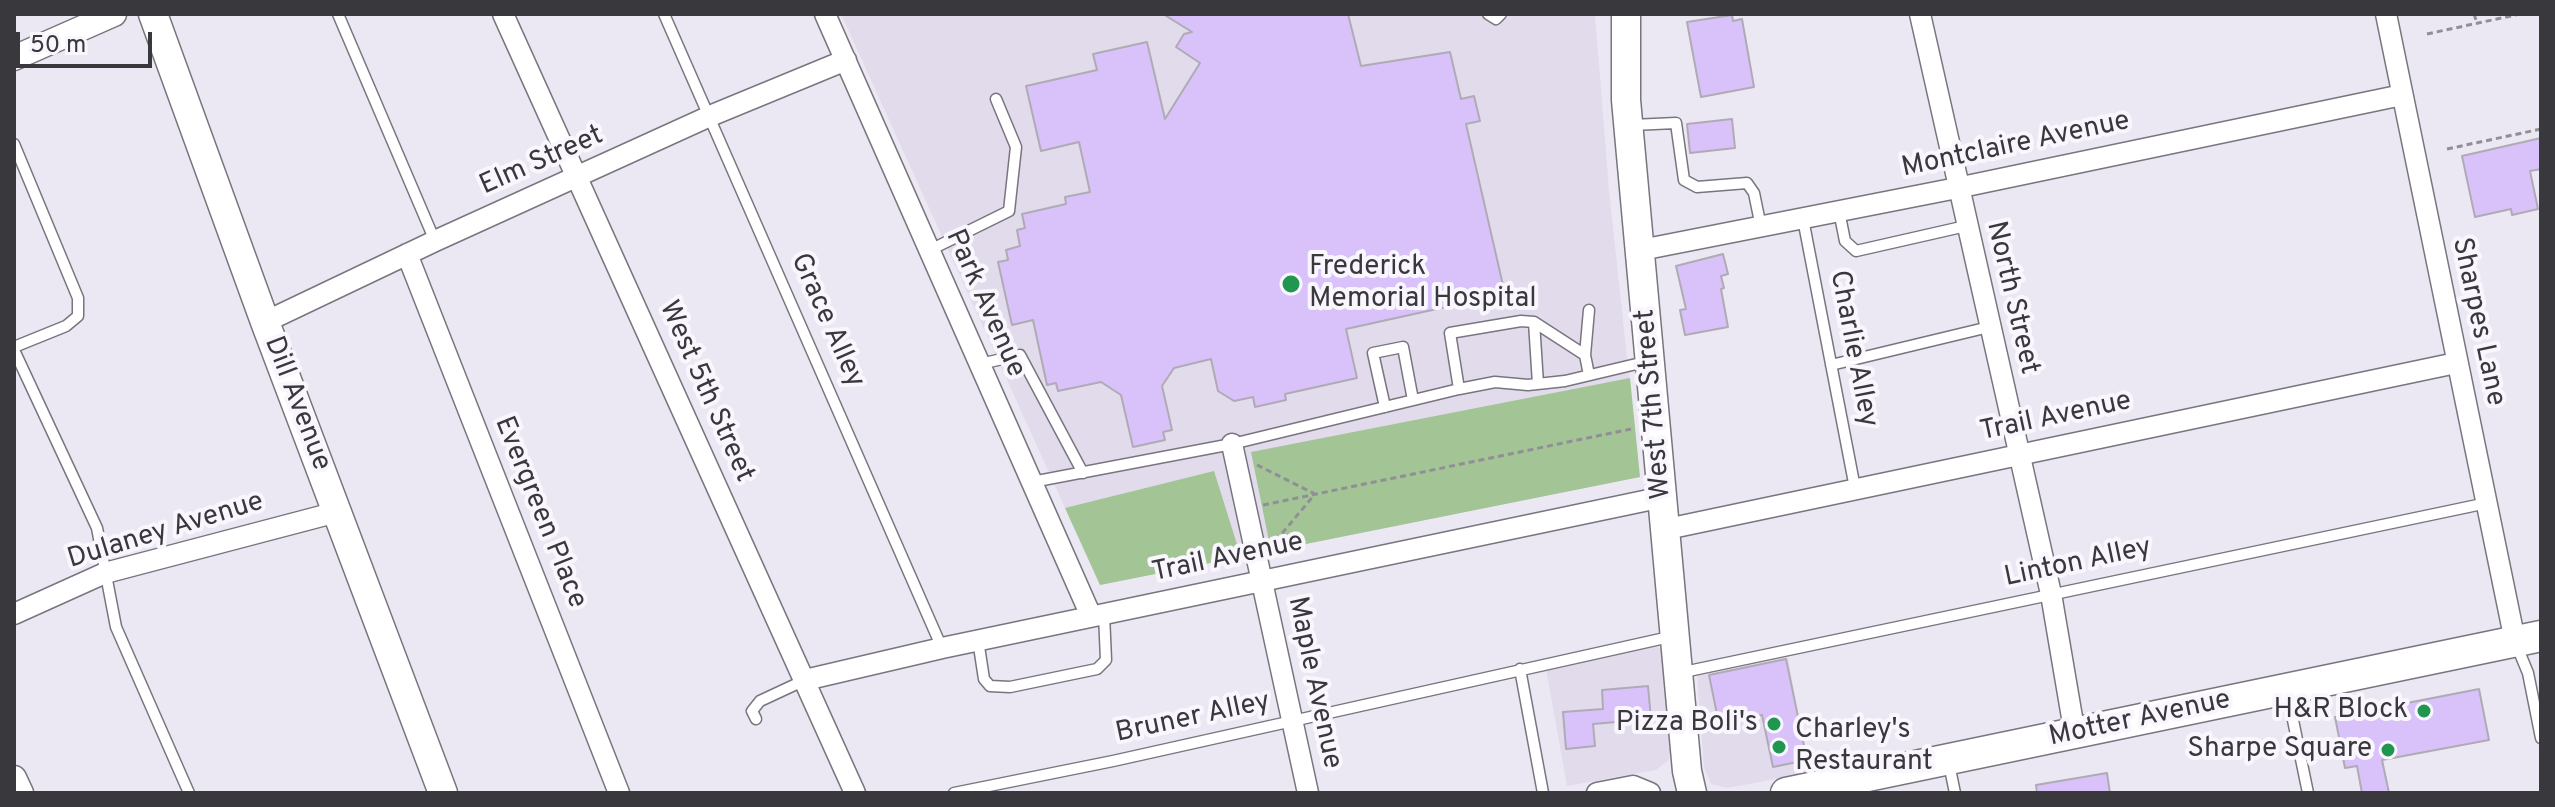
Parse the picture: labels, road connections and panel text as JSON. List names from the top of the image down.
{
  "streets": {
    "main road": ["Dill Avenue", "West 7th Street", "Motter Avenue"],
    "street": [
      "Montclaire Avenue",
      "Elm Street",
      "North Street",
      "Park Avenue",
      "Sharpes Lane",
      "West 5th Street",
      "Trail Avenue",
      "Evergreen Place",
      "Dulaney Avenue",
      "Maple Avenue"
    ],
    "lane": [
      "Grace Alley",
      "Charlie Alley",
      "Linton Alley",
      "Bruner Alley"
    ]
  },
  "crossings": [
    ["Montclaire Avenue", "North Street"],
    ["Montclaire Avenue", "Sharpes Lane"],
    ["Montclaire Avenue", "Charlie Alley"],
    ["Montclaire Avenue", "West 7th Street"],
    ["Elm Street", "Park Avenue"],
    ["Elm Street", "Grace Alley"],
    ["Elm Street", "West 5th Street"],
    ["Elm Street", "Dill Avenue"],
    ["Elm Street", "Evergreen Place"],
    ["North Street", "Trail Avenue"],
    ["North Street", "Linton Alley"],
    ["North Street", "Motter Avenue"],
    ["Park Avenue", "Trail Avenue"],
    ["Grace Alley", "Trail Avenue"],
    ["Sharpes Lane", "Trail Avenue"],
    ["Sharpes Lane", "Linton Alley"],
    ["Sharpes Lane", "Motter Avenue"],
    ["Charlie Alley", "Trail Avenue"],
    ["West 5th Street", "Trail Avenue"],
    ["Dill Avenue", "Dulaney Avenue"],
    ["West 7th Street", "Trail Avenue"],
    ["West 7th Street", "Linton Alley"],
    ["West 7th Street", "Bruner Alley"],
    ["Trail Avenue", "Maple Avenue"],
    ["Maple Avenue", "Bruner Alley"]
  ],
  "places": [
    "Frederick Memorial Hospital",
    "H&R Block",
    "Pizza Boli's",
    "Charley's Restaurant",
    "Sharpe Square"
  ],
  "scale_bar": "50 m"
}
